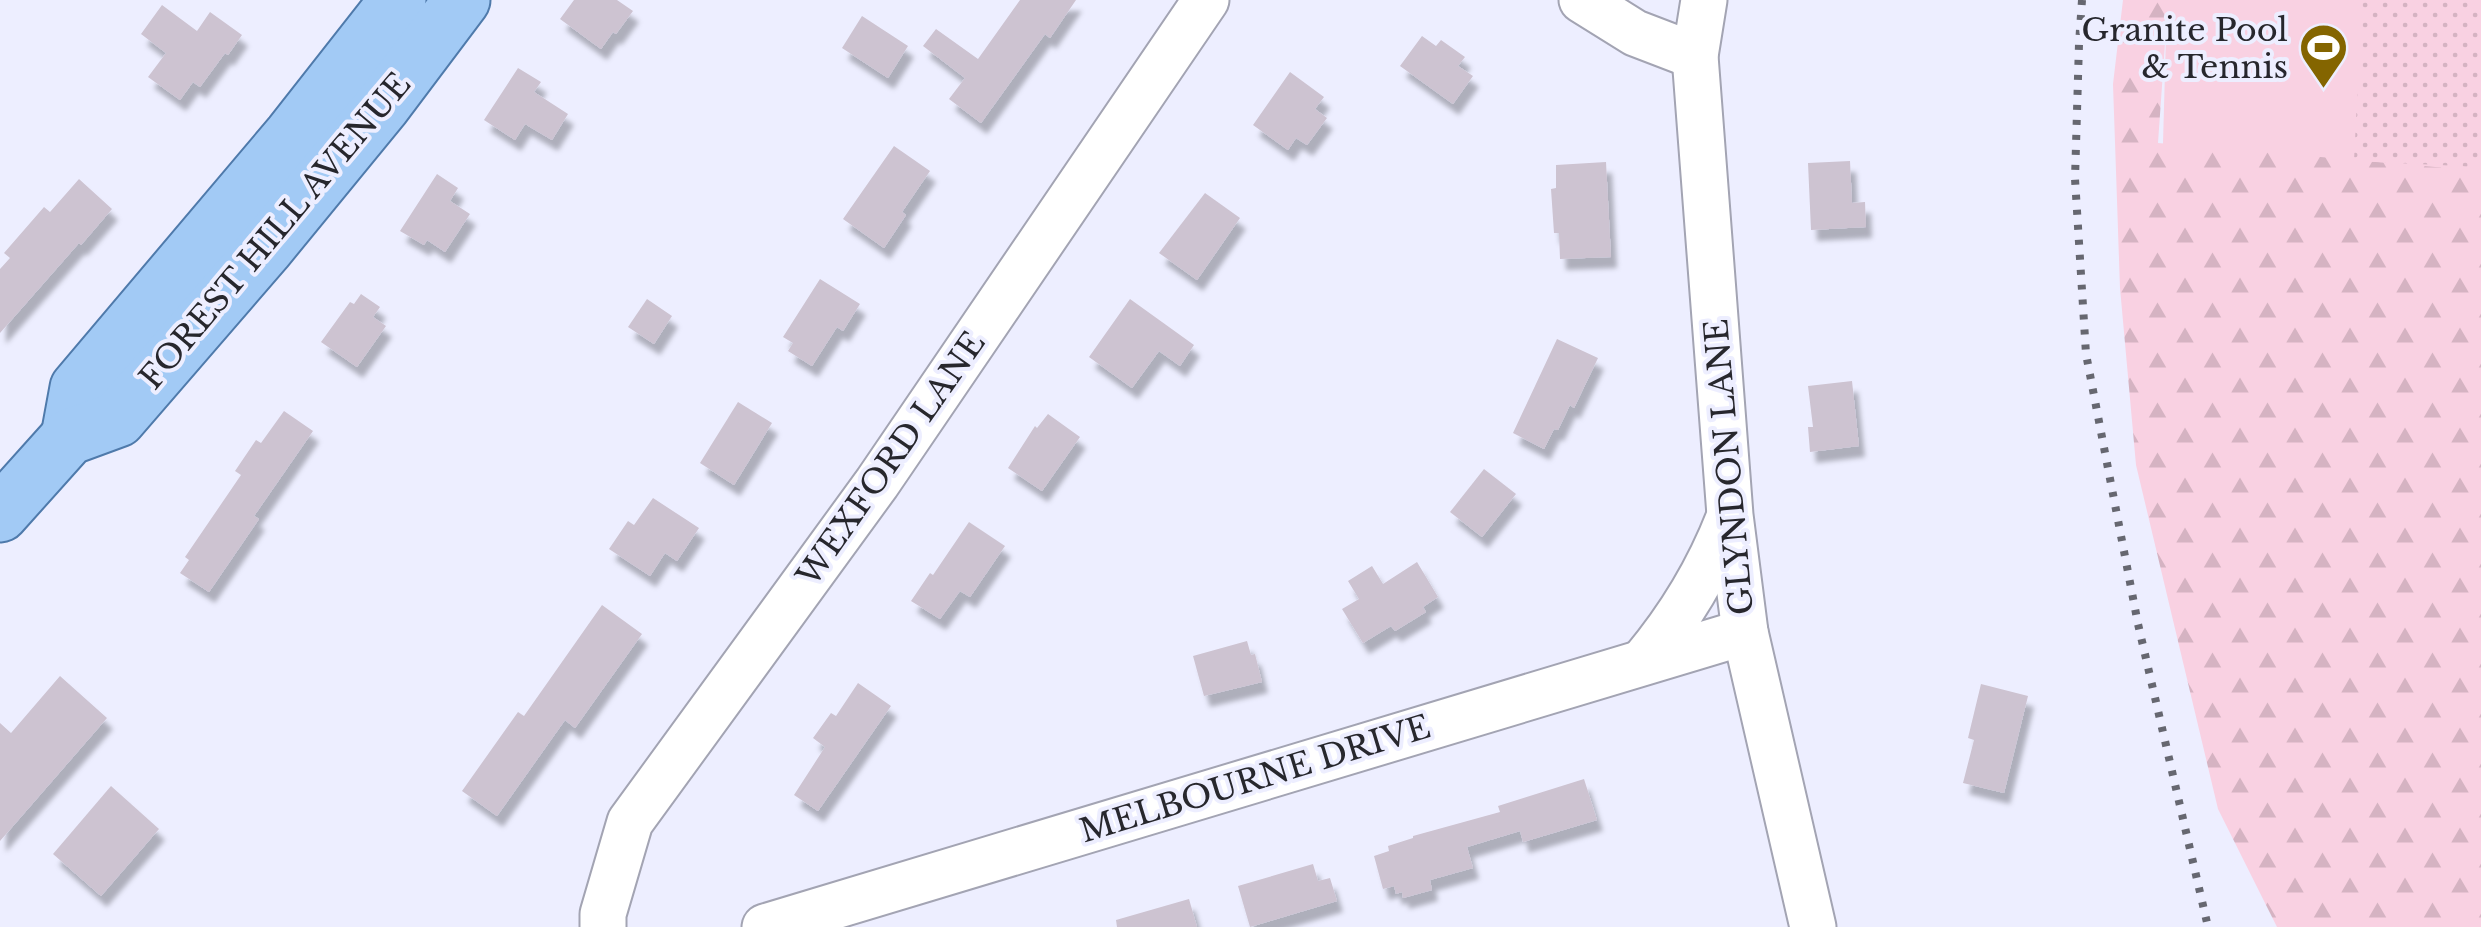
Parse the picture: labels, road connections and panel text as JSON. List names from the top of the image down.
{
  "streets": {
    "main road": ["FOREST HILL AVENUE"],
    "street": ["WEXFORD LANE", "GLYNDON LANE", "MELBOURNE DRIVE"]
  },
  "crossings": [
    ["GLYNDON LANE", "MELBOURNE DRIVE"]
  ],
  "places": {
    "sports": ["Granite Pool & Tennis"]
  }
}
